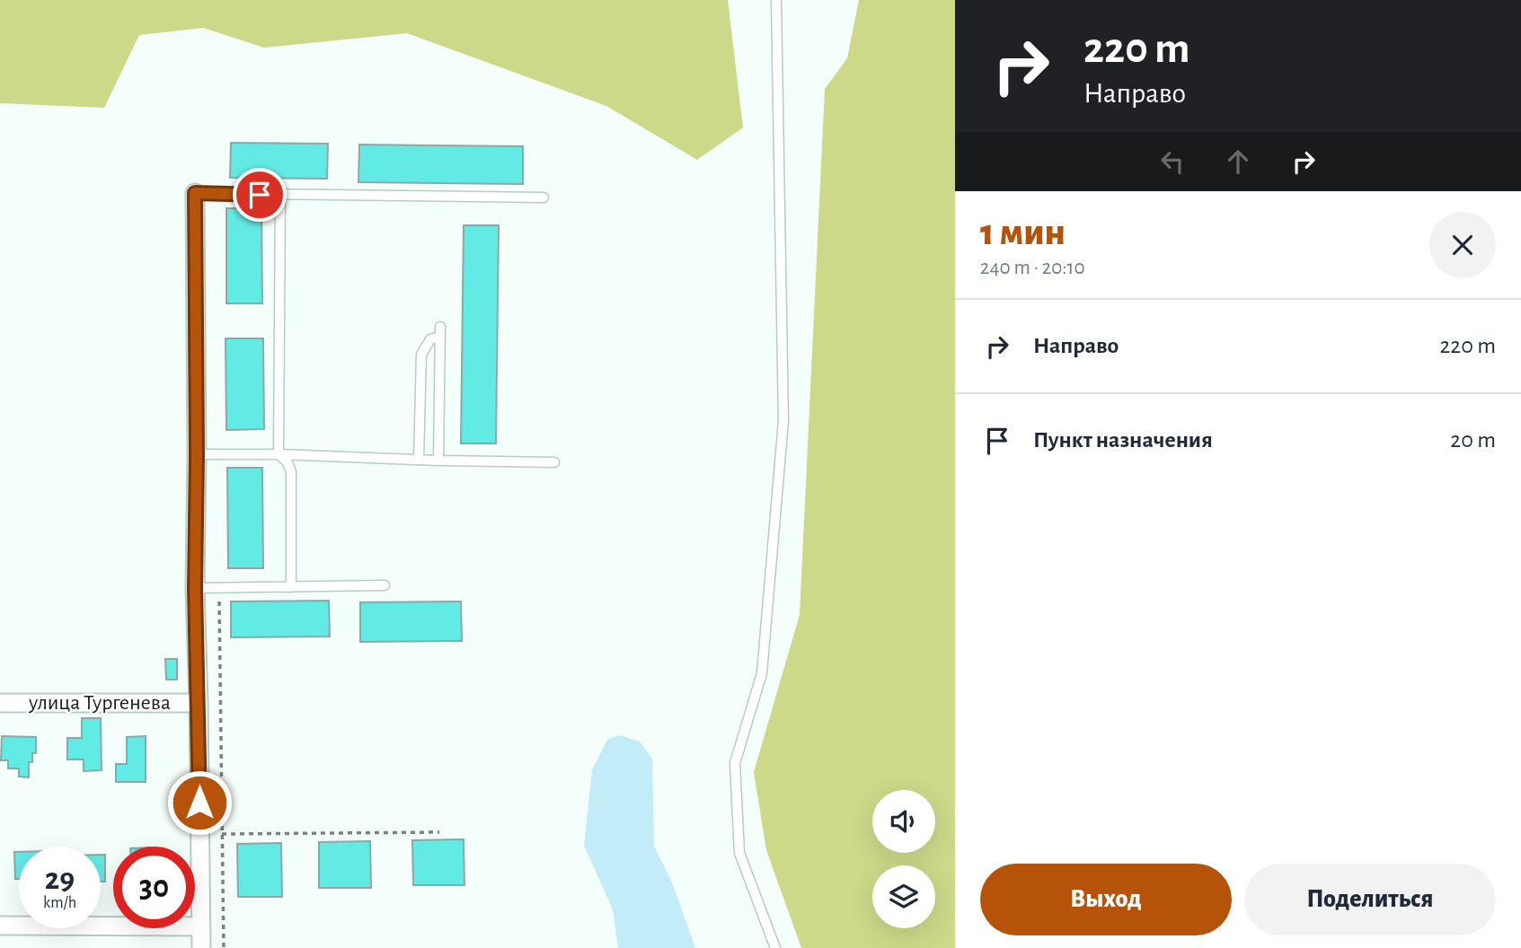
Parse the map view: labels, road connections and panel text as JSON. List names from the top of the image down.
{
  "streets": {
    "street": ["улица Тургенева"]
  },
  "page": {
    "turn": ["220 m", "Направо"],
    "heading": ["1 мин", "240 m · 20:10"],
    "list": [
      {
        "name": "Направо",
        "value": "220 m"
      },
      {
        "name": "Пункт назначения",
        "value": "20 m"
      }
    ],
    "speed": "29 km/h",
    "limit": "30",
    "buttons": ["Выход", "Поделиться"]
  }
}
